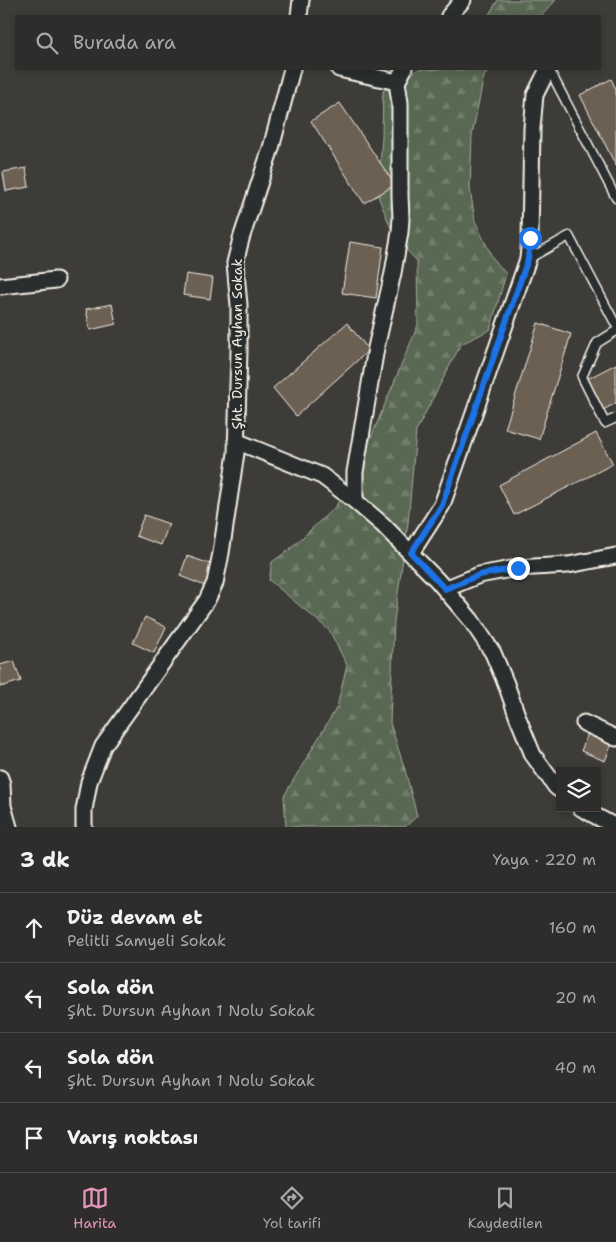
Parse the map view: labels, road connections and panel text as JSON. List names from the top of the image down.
{
  "streets": {
    "street": ["Şht. Dursun Ayhan Sokak"]
  },
  "page": {
    "search": "Burada ara",
    "heading": ["3 dk", "Yaya · 220 m"],
    "list": [
      ["Düz devam et", "Pelitli Samyeli Sokak", "160 m"],
      ["Sola dön", "Şht. Dursun Ayhan 1 Nolu Sokak", "20 m"],
      ["Sola dön", "Şht. Dursun Ayhan 1 Nolu Sokak", "40 m"],
      "Varış noktası"
    ],
    "nav": ["Harita", "Yol tarifi", "Kaydedilen"]
  }
}
